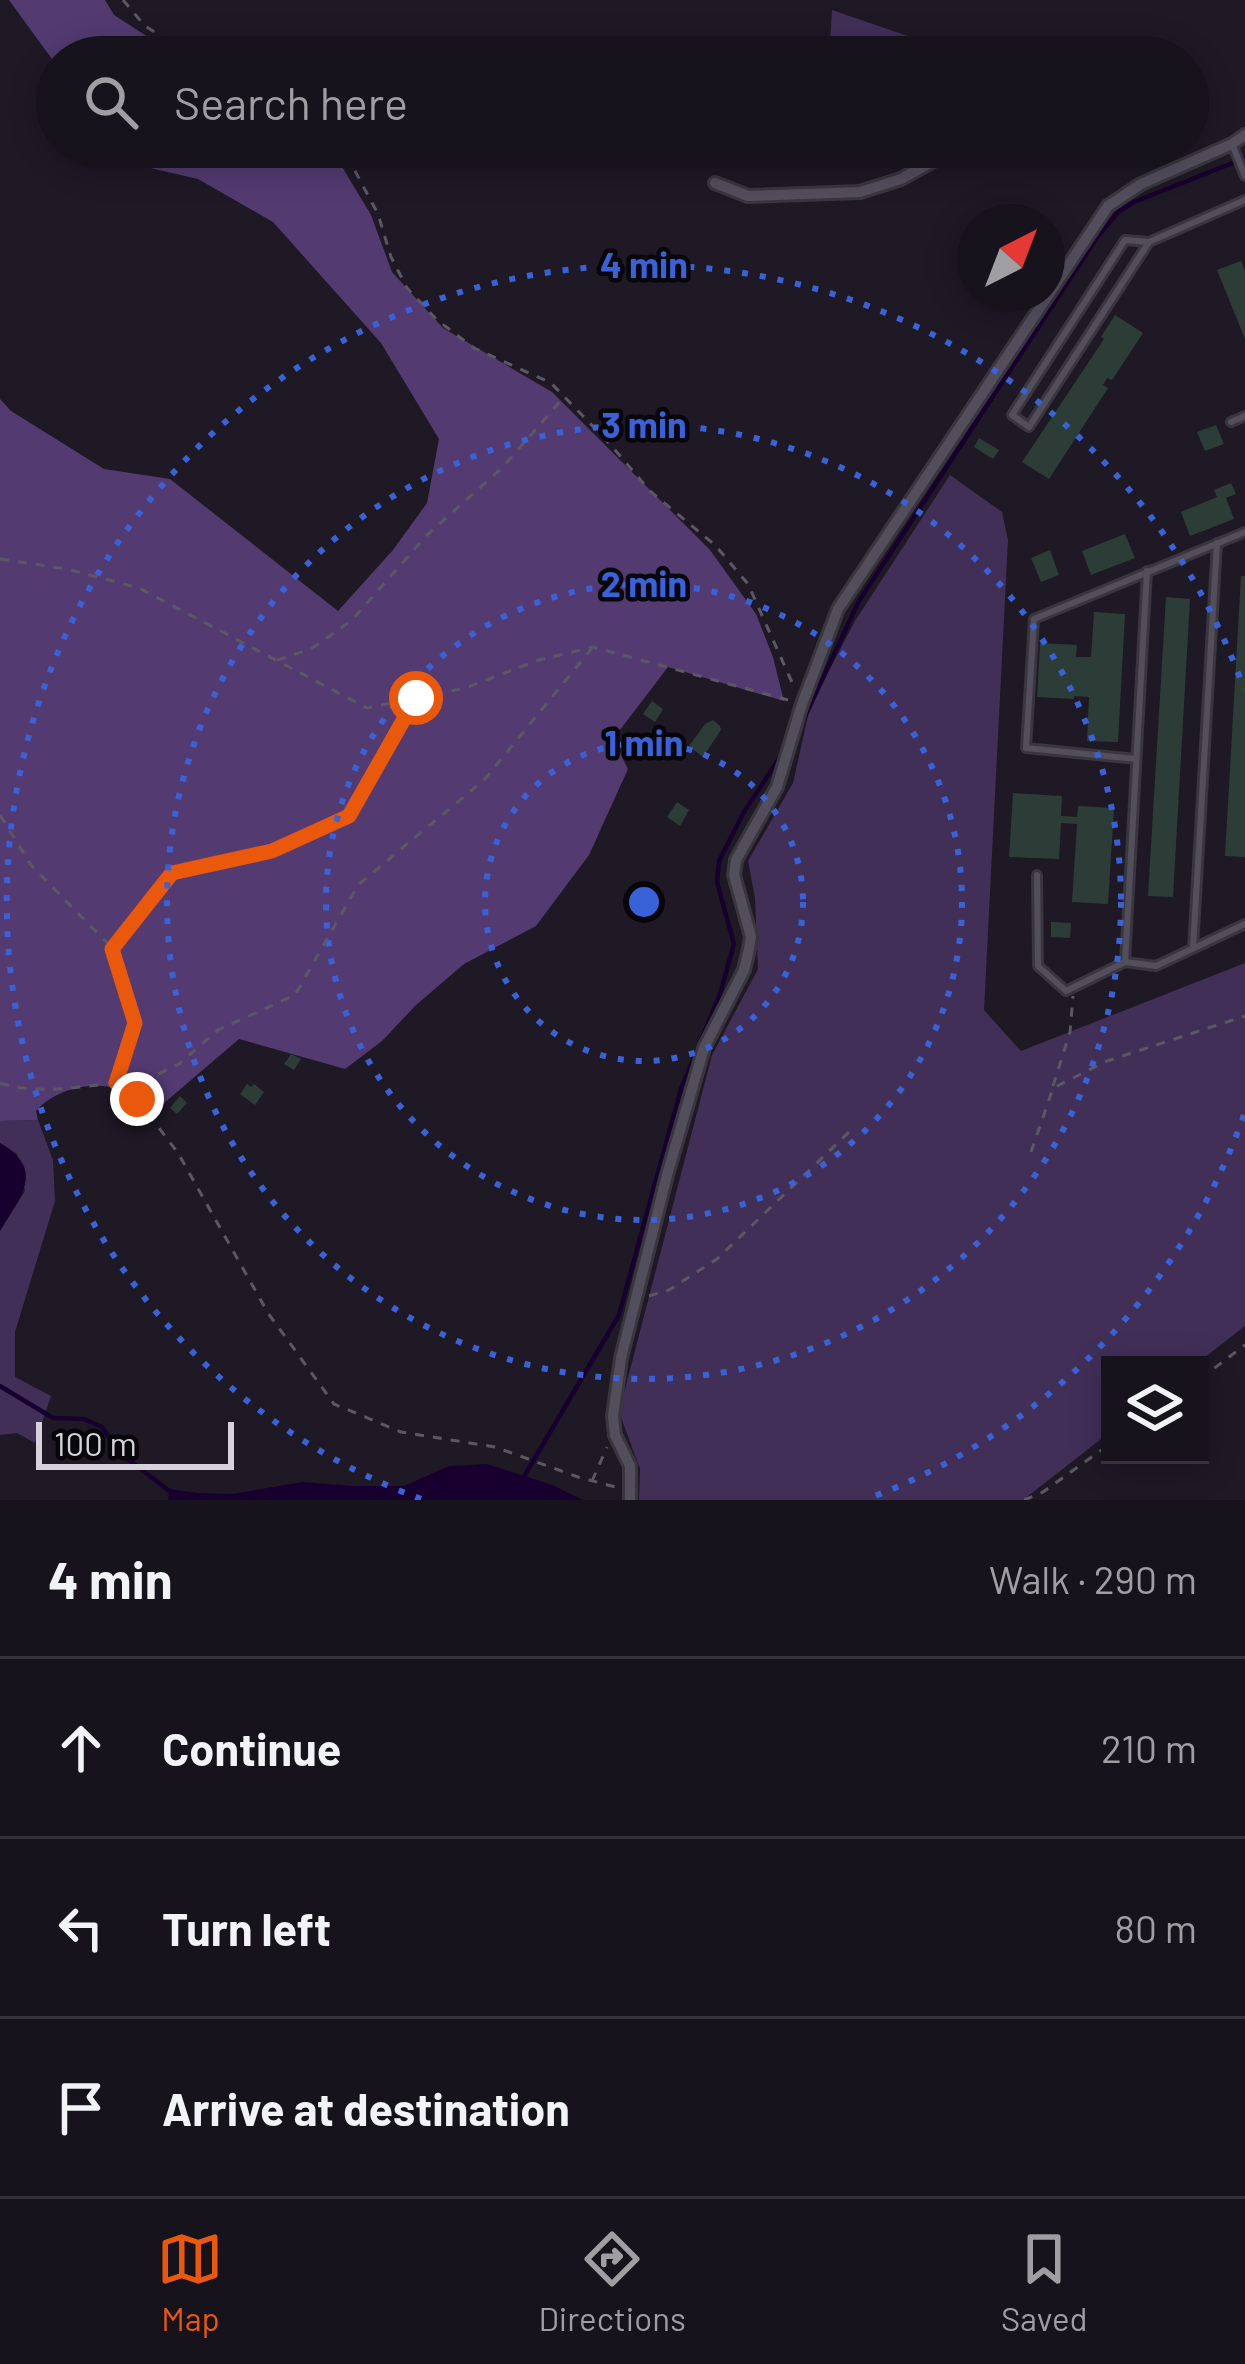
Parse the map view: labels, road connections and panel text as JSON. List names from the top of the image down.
{
  "scale_bar": "100 m",
  "north": "top right",
  "page": {
    "search": "Search here",
    "scale": "100 m",
    "heading": ["4 min", "Walk · 290 m"],
    "list": [
      ["Continue", "210 m"],
      ["Turn left", "80 m"],
      "Arrive at destination"
    ],
    "nav": ["Map", "Directions", "Saved"]
  },
  "rings": [
    "4 min",
    "3 min",
    "2 min",
    "1 min"
  ]
}
